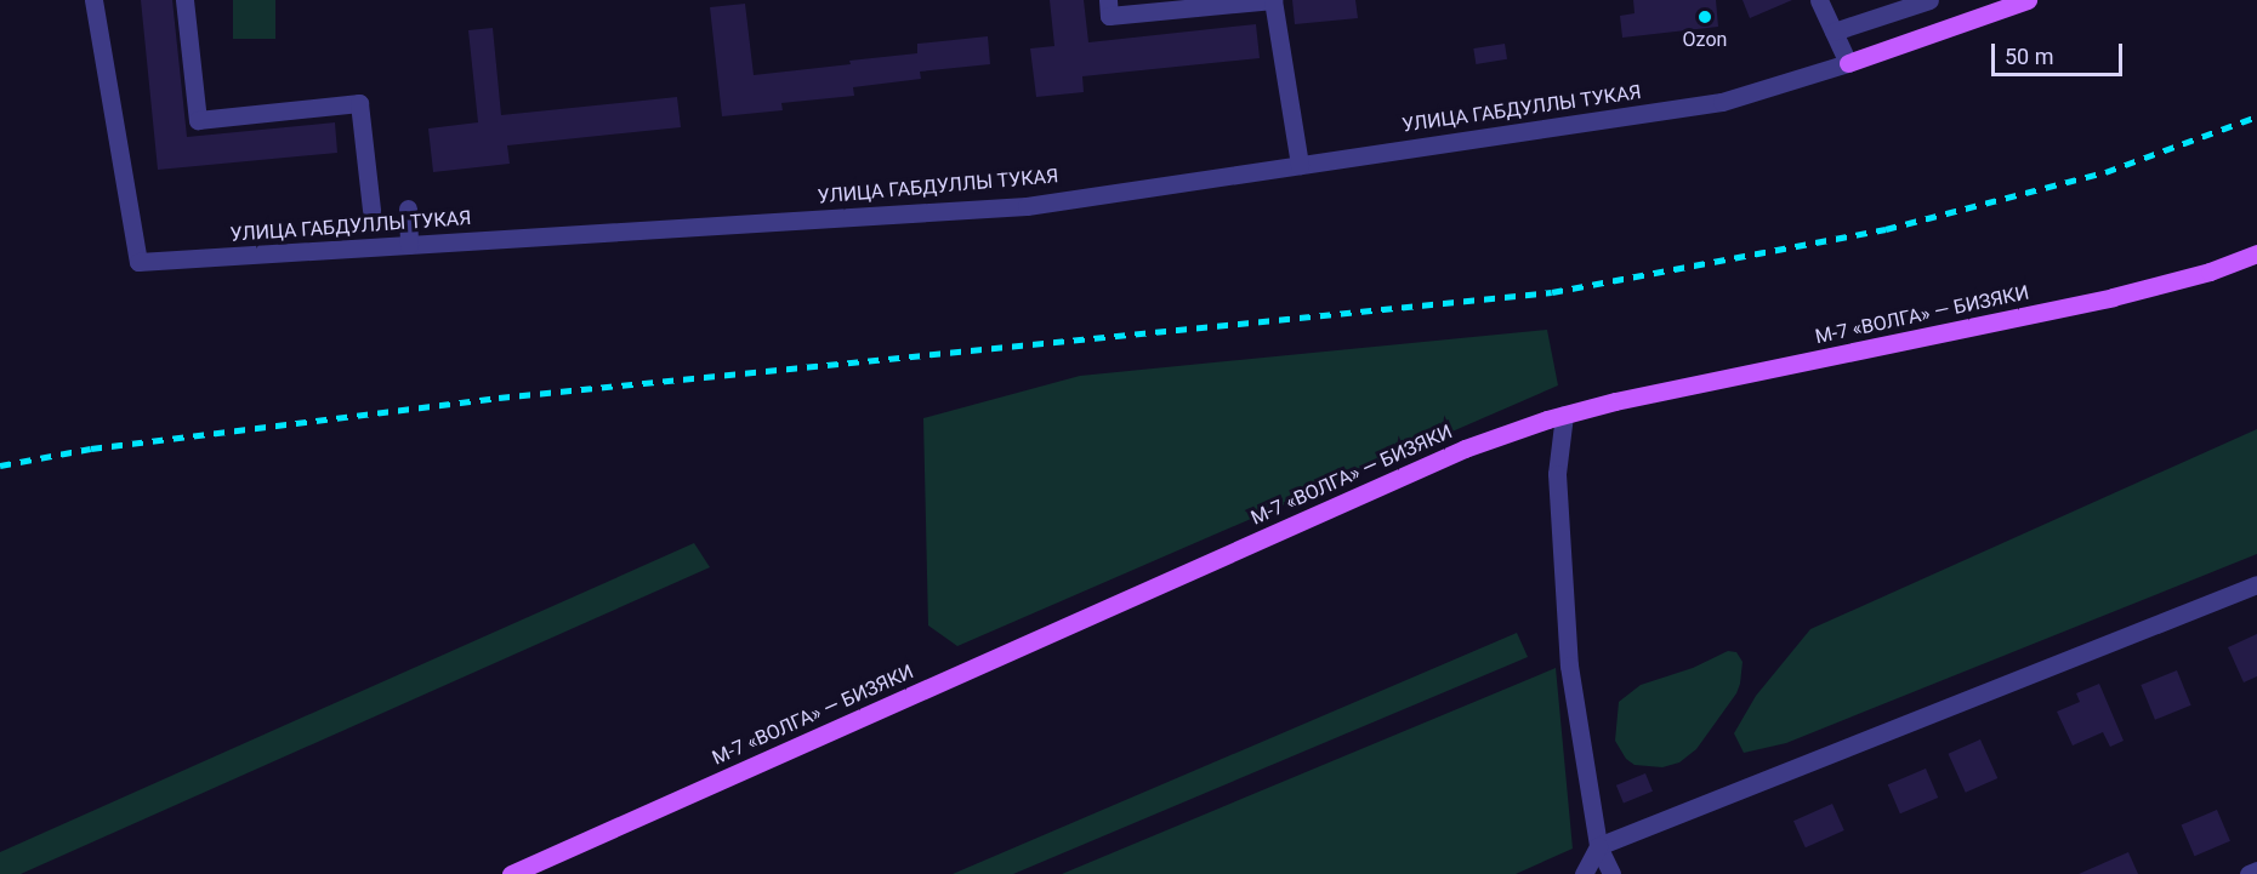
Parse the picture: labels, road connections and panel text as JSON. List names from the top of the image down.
{
  "streets": {
    "main road": ["М-7 «ВОЛГА» — БИЗЯКИ"],
    "street": ["УЛИЦА ГАБДУЛЛЫ ТУКАЯ"]
  },
  "places": ["Ozon"],
  "scale_bar": "50 m"
}
